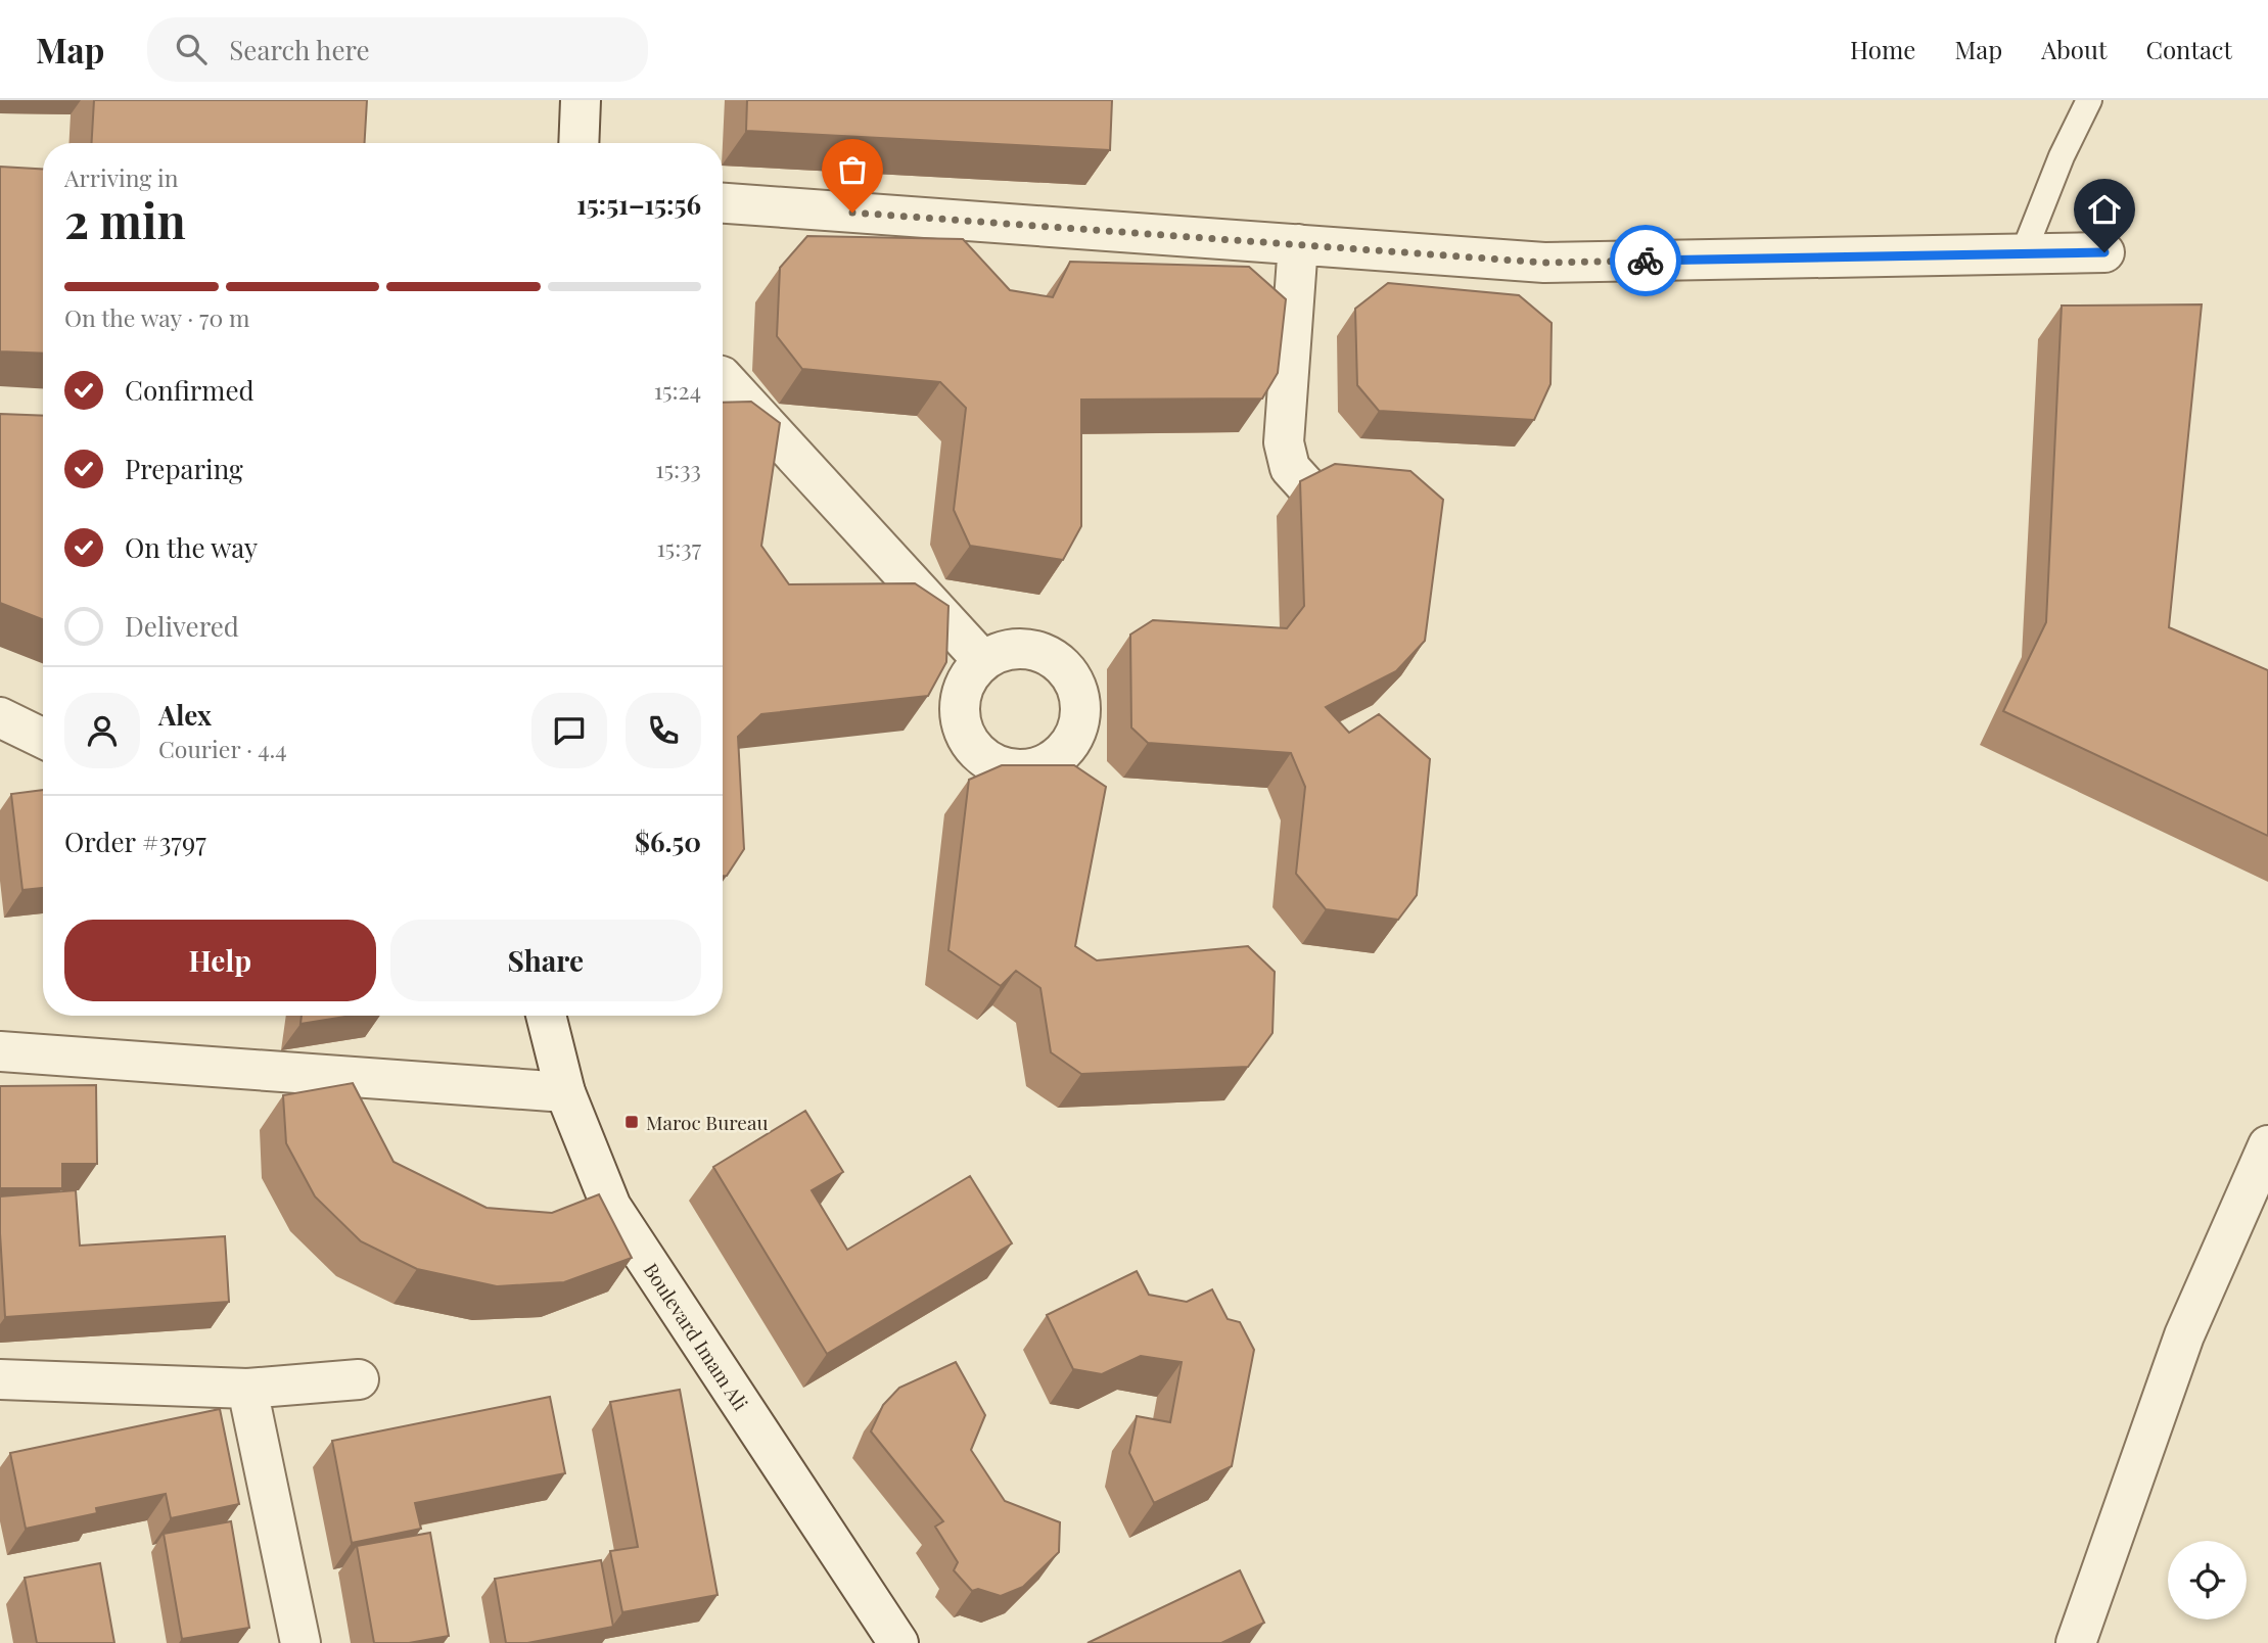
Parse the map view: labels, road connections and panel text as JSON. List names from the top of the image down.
{
  "streets": {
    "street": ["Boulevard Imam Ali"]
  },
  "places": {
    "transit": ["Maroc Bureau"]
  },
  "page": {
    "header": "Map",
    "search": "Search here",
    "nav": [
      "Home",
      "Map",
      "About",
      "Contact"
    ],
    "heading": ["2 min", "Arriving in", "15:51–15:56"],
    "panel": [
      "Alex",
      "Courier · 4.4",
      "Order #3797",
      "$6.50"
    ],
    "bar": "On the way · 70 m",
    "list": [
      ["Confirmed", "15:24"],
      ["Preparing", "15:33"],
      ["On the way", "15:37"],
      "Delivered"
    ],
    "buttons": ["Help", "Share"]
  }
}
